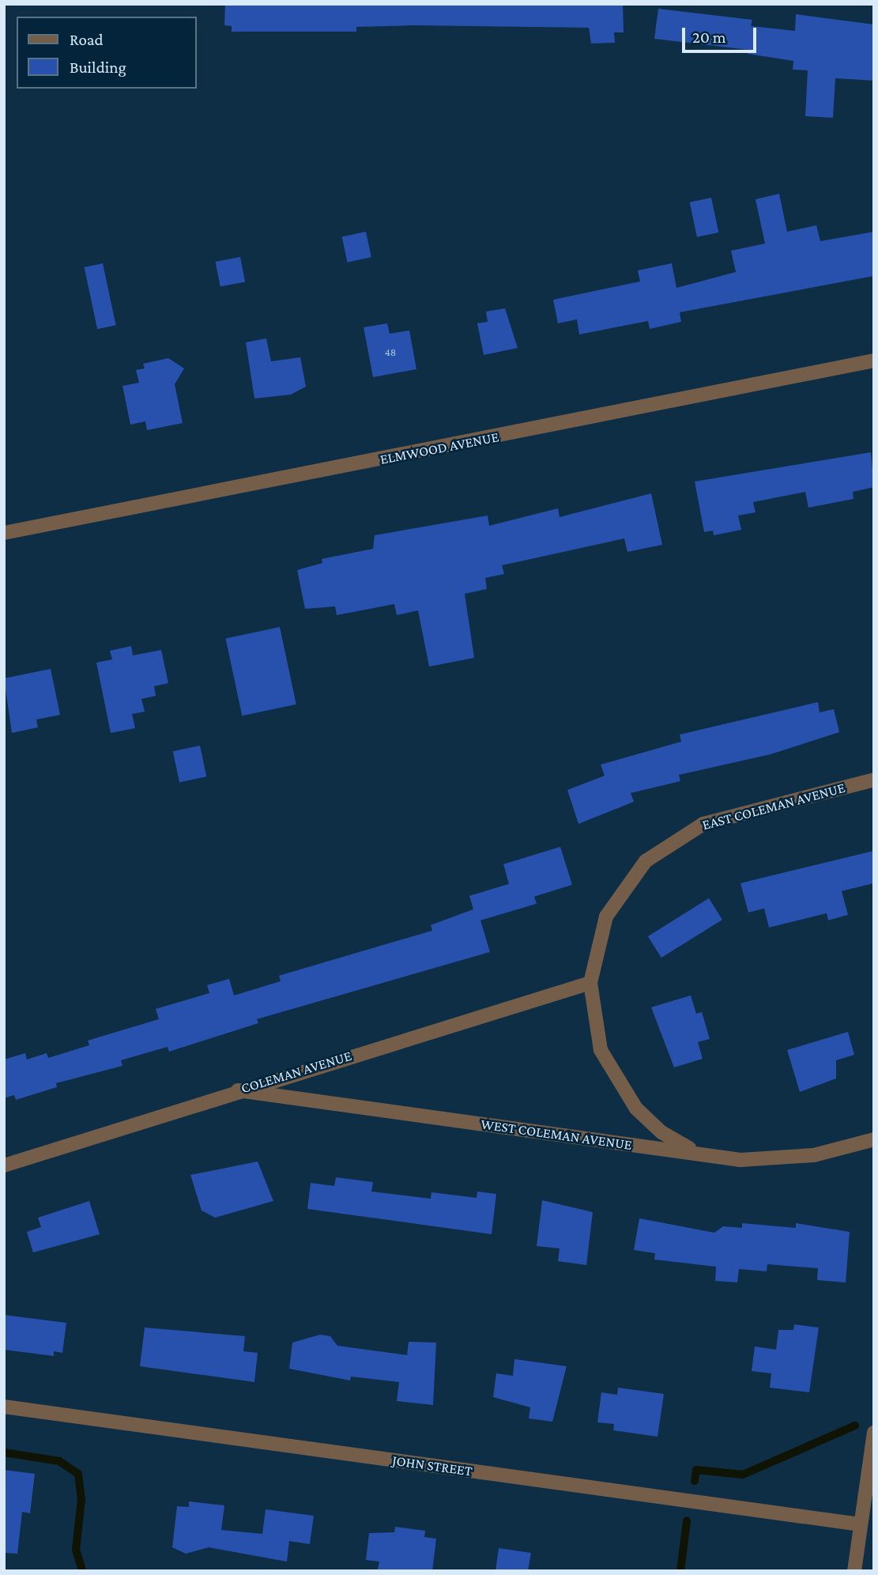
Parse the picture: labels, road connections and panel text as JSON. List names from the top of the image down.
{
  "streets": {
    "street": [
      "ELMWOOD AVENUE",
      "EAST COLEMAN AVENUE",
      "COLEMAN AVENUE",
      "WEST COLEMAN AVENUE",
      "JOHN STREET"
    ]
  },
  "crossings": [
    ["EAST COLEMAN AVENUE", "COLEMAN AVENUE"],
    ["EAST COLEMAN AVENUE", "WEST COLEMAN AVENUE"],
    ["COLEMAN AVENUE", "WEST COLEMAN AVENUE"]
  ],
  "house_numbers": ["48"],
  "legend": ["Road", "Building"],
  "scale_bar": "20 m"
}
